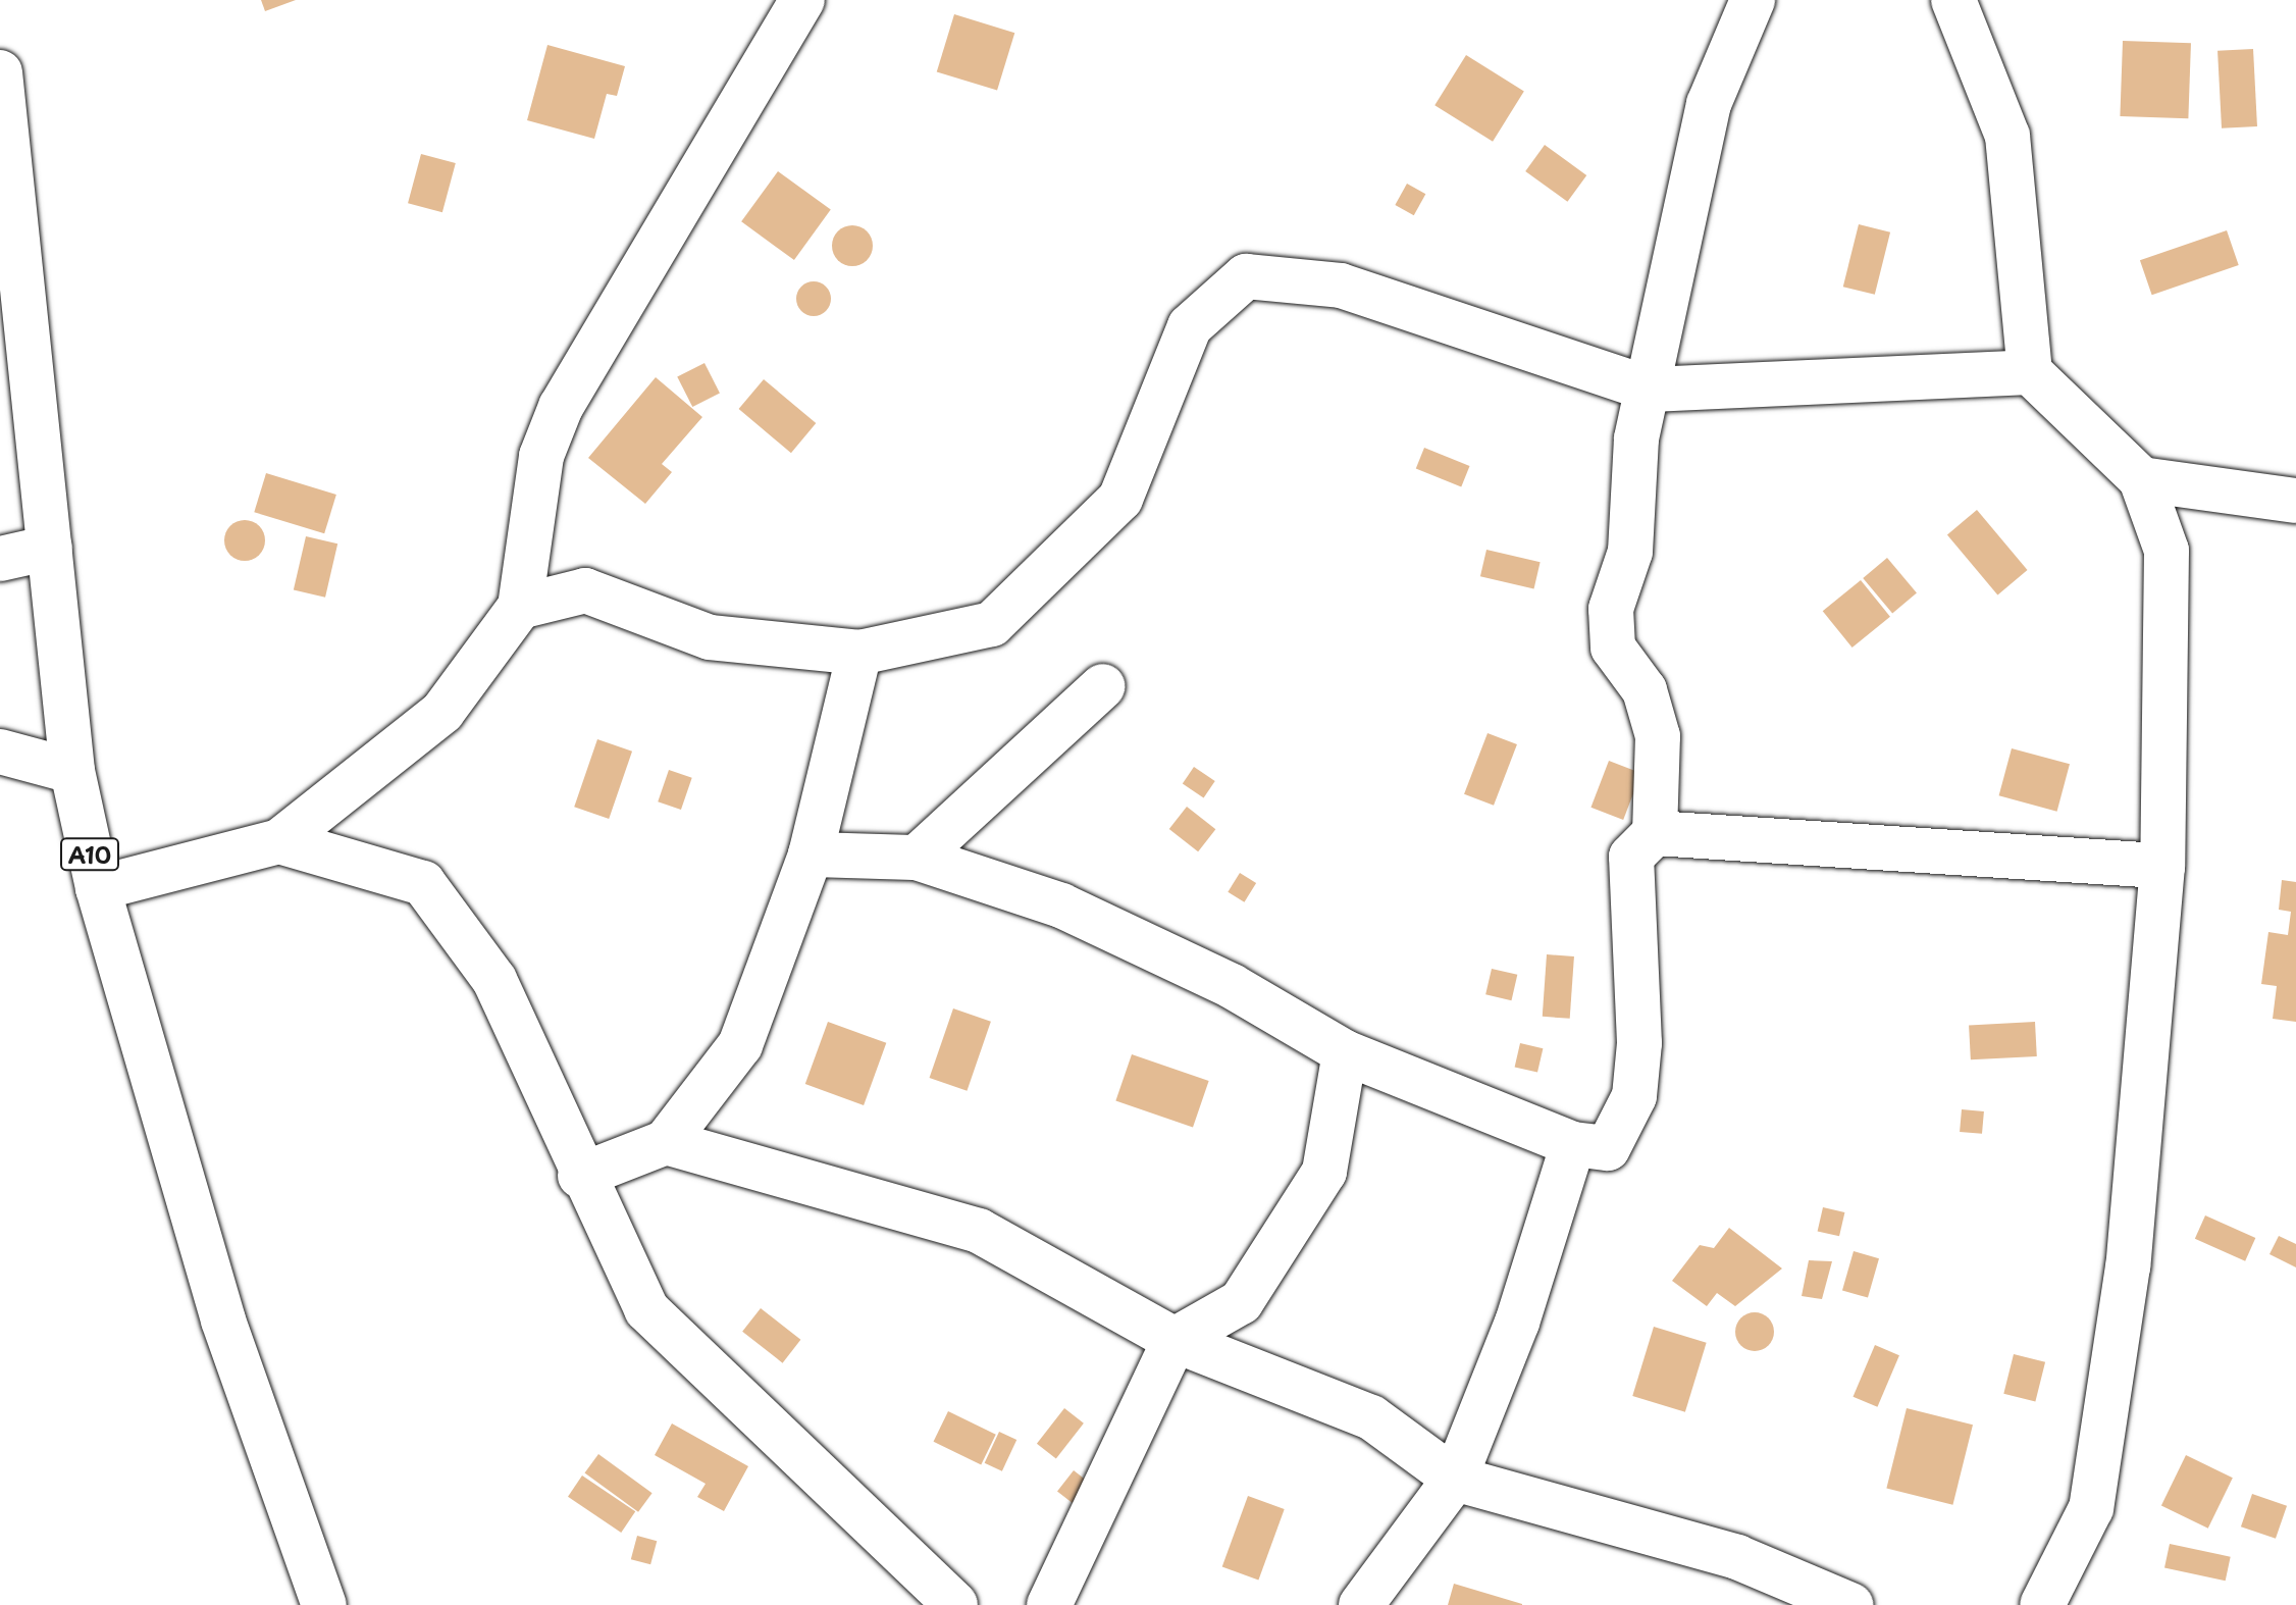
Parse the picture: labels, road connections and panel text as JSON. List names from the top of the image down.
{
  "streets": {
    "street": ["A10"]
  }
}
